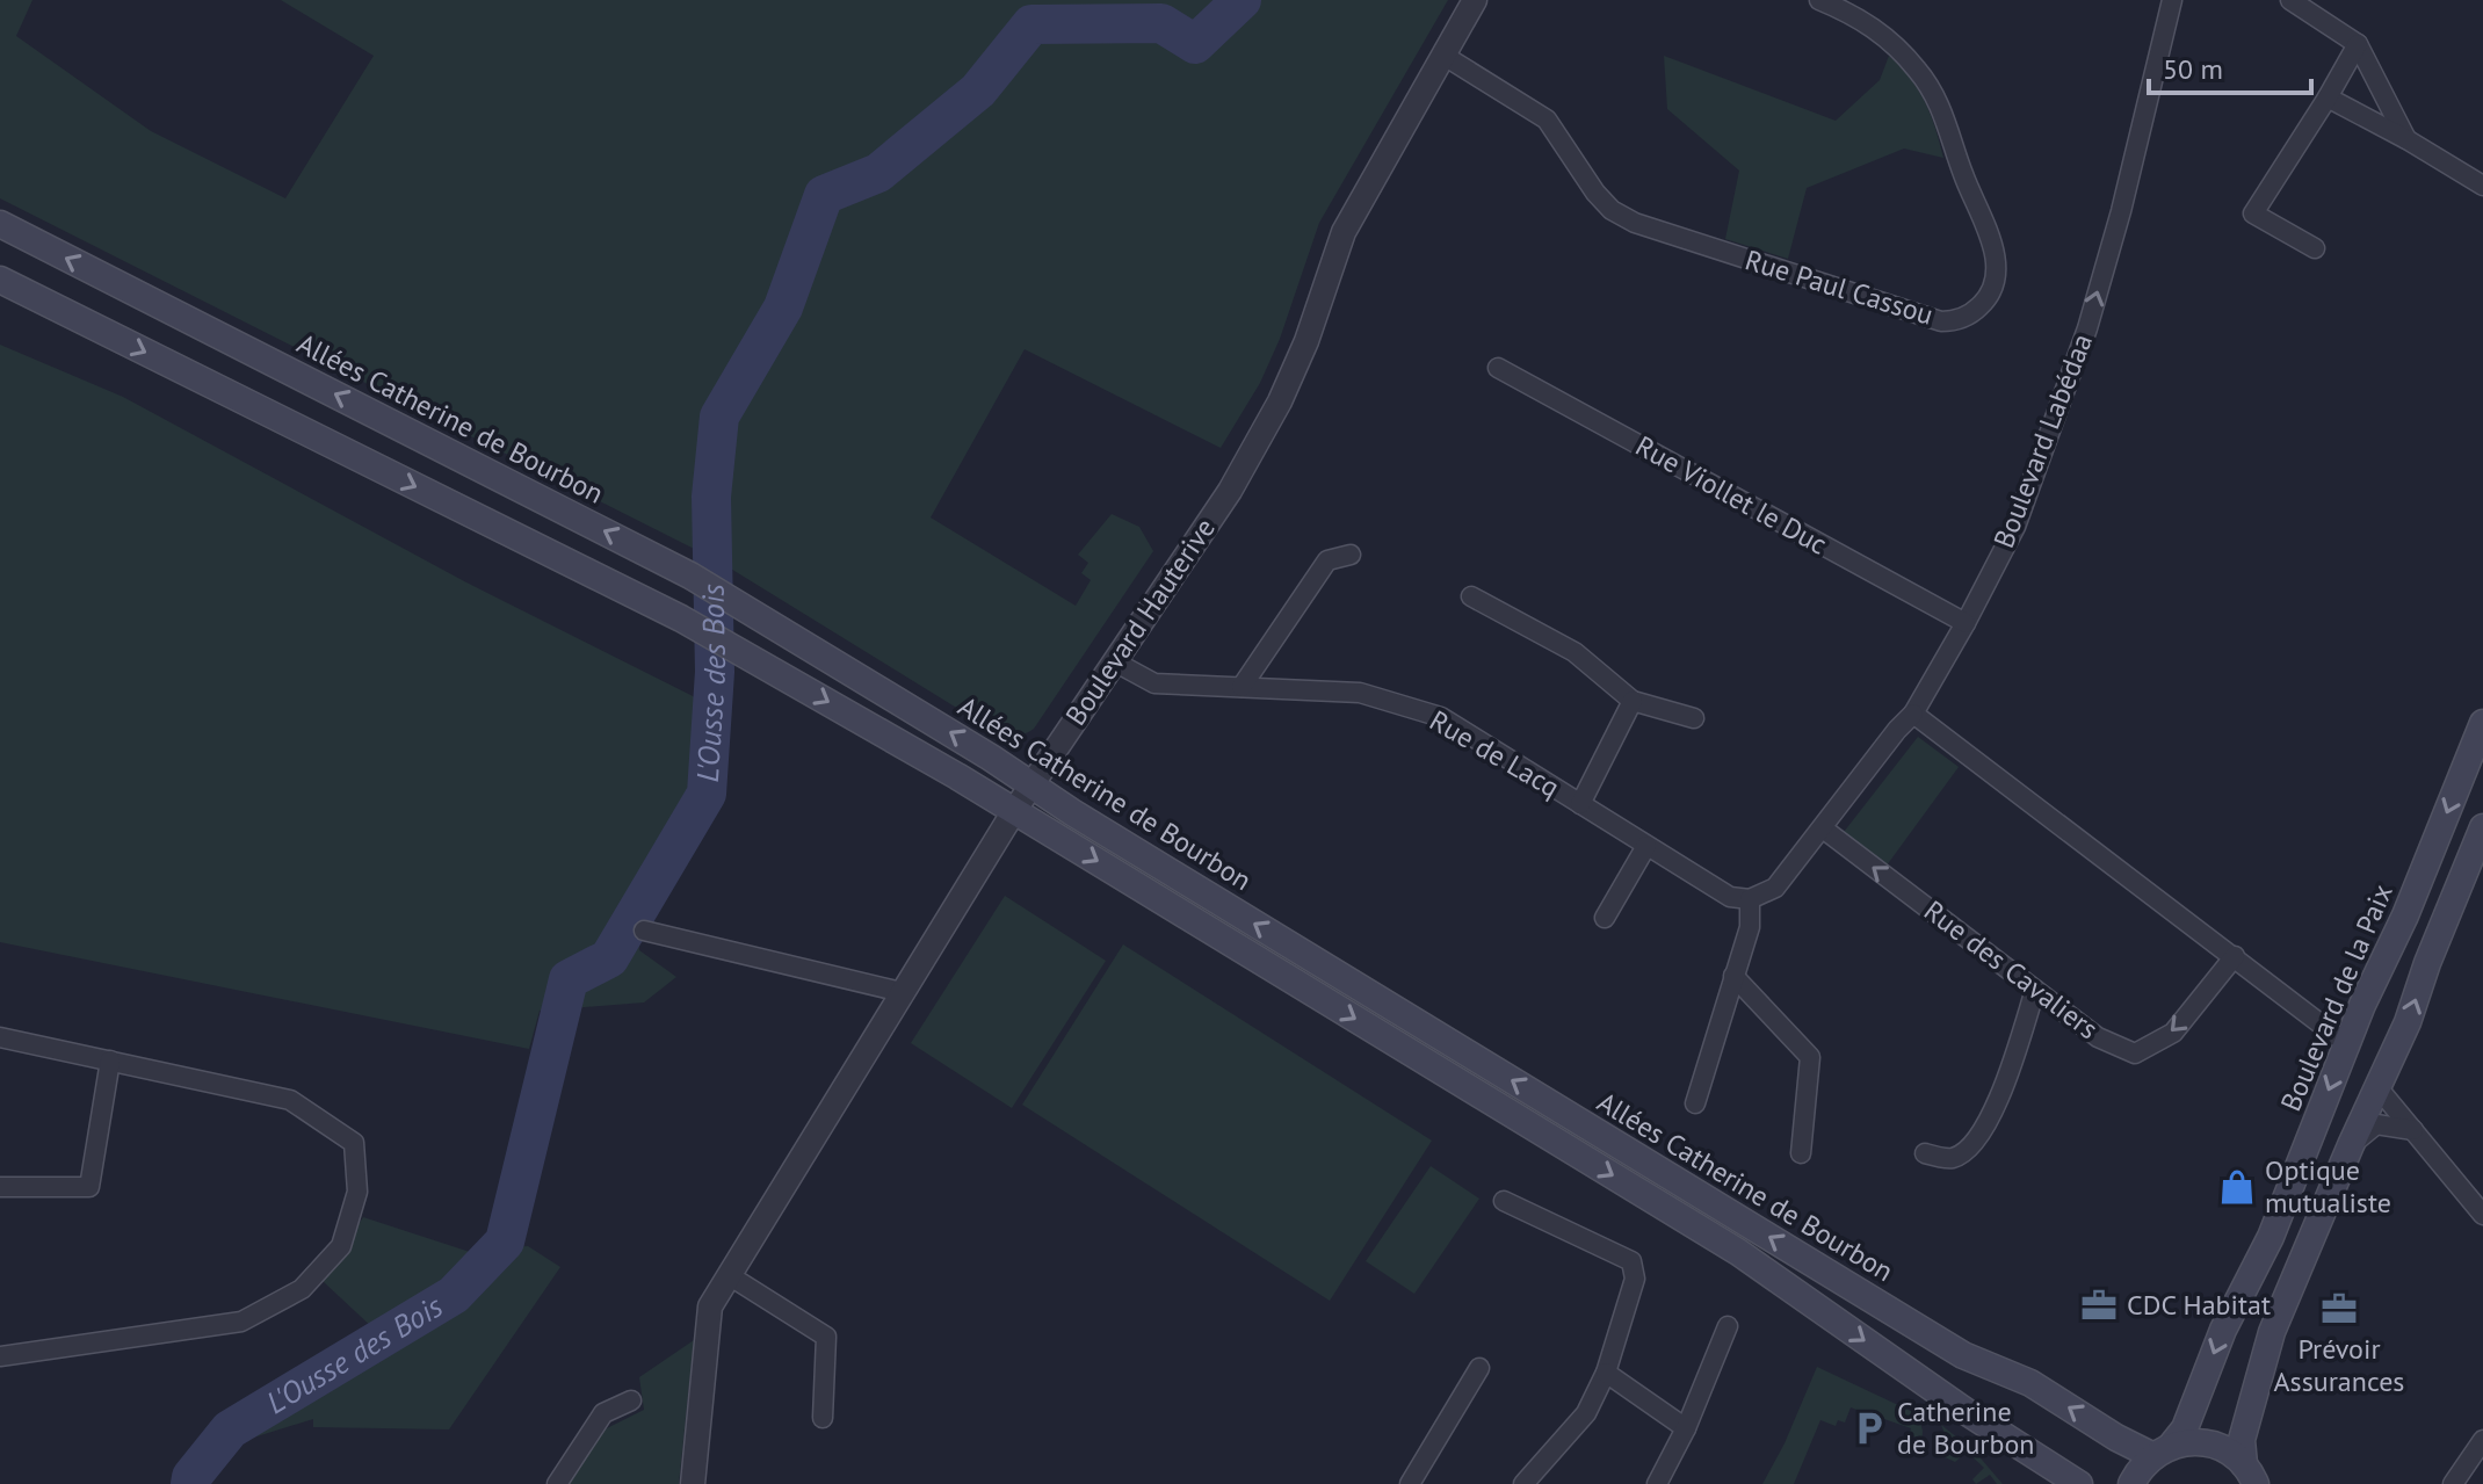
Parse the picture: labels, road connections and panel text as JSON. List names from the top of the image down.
{
  "streets": {
    "main road": ["Allées Catherine de Bourbon", "Boulevard de la Paix"],
    "street": [
      "Rue Paul Cassou",
      "Boulevard Labédaa",
      "Rue Viollet le Duc",
      "Boulevard Hauterive",
      "Rue de Lacq",
      "Rue des Cavaliers"
    ]
  },
  "crossings": [
    ["Rue Paul Cassou", "Boulevard Hauterive"],
    ["Allées Catherine de Bourbon", "Boulevard Hauterive"],
    ["Allées Catherine de Bourbon", "Boulevard de la Paix"],
    ["Boulevard Labédaa", "Rue Viollet le Duc"],
    ["Boulevard Labédaa", "Rue de Lacq"],
    ["Boulevard Labédaa", "Rue des Cavaliers"],
    ["Boulevard Hauterive", "Rue de Lacq"]
  ],
  "one_way": ["Boulevard Labédaa"],
  "water": ["L'Ousse des Bois"],
  "places": {
    "shop": ["Optique mutualiste"],
    "office": ["CDC Habitat", "Prévoir Assurances"],
    "parking": ["Catherine de Bourbon"]
  },
  "scale_bar": "50 m"
}
